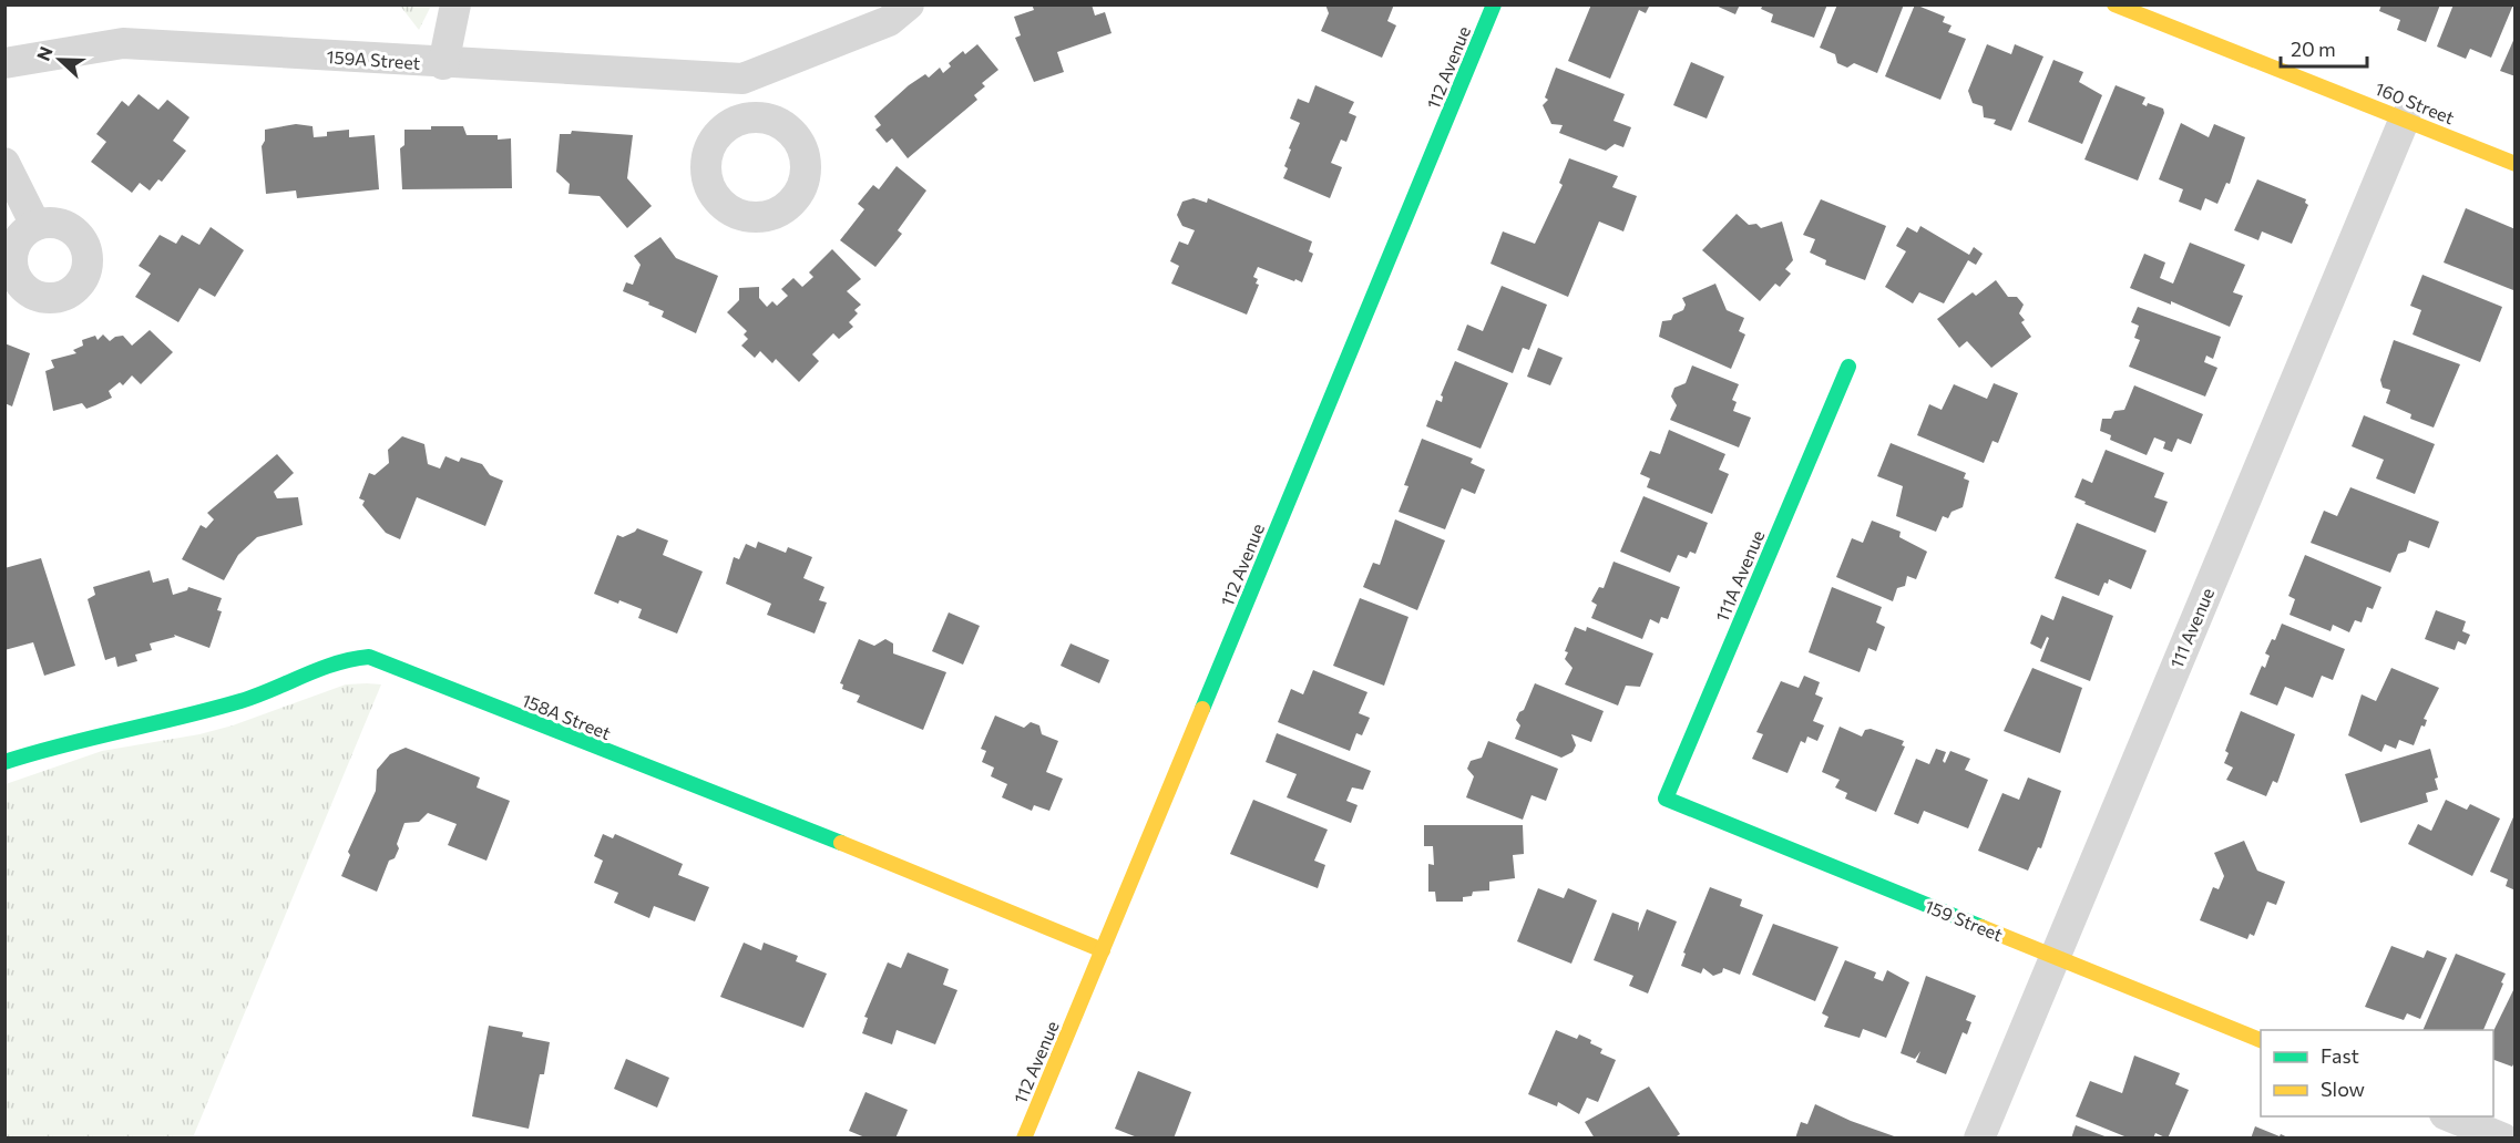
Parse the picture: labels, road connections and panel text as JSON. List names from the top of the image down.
{
  "streets": {
    "street": [
      "159A Street",
      "112 Avenue",
      "160 Street",
      "111A Avenue",
      "111 Avenue",
      "158A Street",
      "159 Street"
    ]
  },
  "crossings": [
    ["112 Avenue", "158A Street"],
    ["160 Street", "111 Avenue"],
    ["111A Avenue", "159 Street"],
    ["111 Avenue", "159 Street"]
  ],
  "legend": ["Fast", "Slow"],
  "scale_bar": "20 m",
  "north": "left"
}
